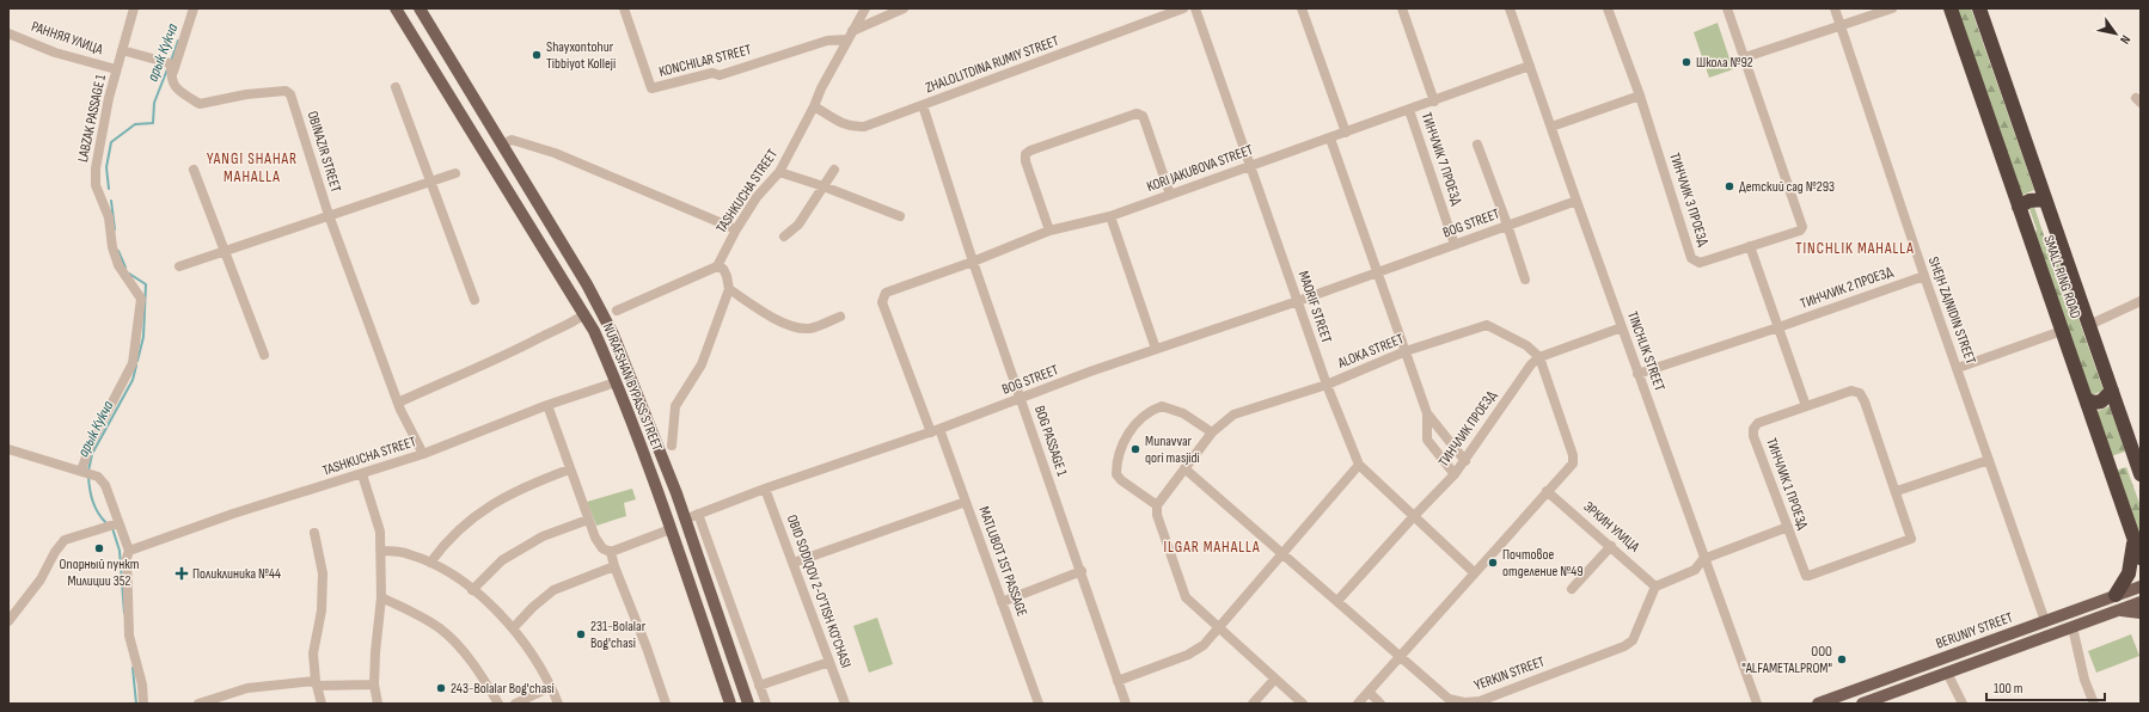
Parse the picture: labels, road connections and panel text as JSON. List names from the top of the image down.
{
  "streets": {
    "highway": ["SMALL RING ROAD"],
    "main road": ["NURAFSHAN BYPASS STREET", "BERUNIY STREET"],
    "street": [
      "РАННЯЯ УЛИЦА",
      "KONCHILAR STREET",
      "ZHALOLITDINA RUMIY STREET",
      "LABZAK PASSAGE 1",
      "OBINAZIR STREET",
      "ТИНЧЛИК 7 ПРОЕЗД",
      "KORI JAKUBOVA STREET",
      "TASHKUCHA STREET",
      "ТИНЧЛИК 3 ПРОЕЗД",
      "BOG STREET",
      "ТИНЧЛИК 2 ПРОЕЗД",
      "MAORIF STREET",
      "SHEJH ZAJNIDIN STREET",
      "ALOKA STREET",
      "TINCHLIK STREET",
      "ТИНЧЛИК ПРОЕЗД",
      "BOG PASSAGE 1",
      "ТИНЧЛИК 1 ПРОЕЗД",
      "ЭРКИН УЛИЦА",
      "MATLUBOT 1ST PASSAGE",
      "OBID SODIQOV 2-O'TISH KO'CHASI",
      "YERKIN STREET"
    ]
  },
  "crossings": [
    ["РАННЯЯ УЛИЦА", "LABZAK PASSAGE 1"],
    ["KONCHILAR STREET", "TASHKUCHA STREET"],
    ["ZHALOLITDINA RUMIY STREET", "TASHKUCHA STREET"],
    ["ZHALOLITDINA RUMIY STREET", "BOG PASSAGE 1"],
    ["LABZAK PASSAGE 1", "OBINAZIR STREET"],
    ["OBINAZIR STREET", "TASHKUCHA STREET"],
    ["ТИНЧЛИК 7 ПРОЕЗД", "KORI JAKUBOVA STREET"],
    ["ТИНЧЛИК 7 ПРОЕЗД", "BOG STREET"],
    ["KORI JAKUBOVA STREET", "MAORIF STREET"],
    ["KORI JAKUBOVA STREET", "TINCHLIK STREET"],
    ["KORI JAKUBOVA STREET", "BOG PASSAGE 1"],
    ["KORI JAKUBOVA STREET", "MATLUBOT 1ST PASSAGE"],
    ["TASHKUCHA STREET", "NURAFSHAN BYPASS STREET"],
    ["BOG STREET", "MAORIF STREET"],
    ["BOG STREET", "TINCHLIK STREET"],
    ["BOG STREET", "BOG PASSAGE 1"],
    ["BOG STREET", "MATLUBOT 1ST PASSAGE"],
    ["BOG STREET", "OBID SODIQOV 2-O'TISH KO'CHASI"],
    ["ТИНЧЛИК 2 ПРОЕЗД", "SHEJH ZAJNIDIN STREET"],
    ["ТИНЧЛИК 2 ПРОЕЗД", "TINCHLIK STREET"],
    ["MAORIF STREET", "ALOKA STREET"],
    ["MAORIF STREET", "ТИНЧЛИК ПРОЕЗД"],
    ["SHEJH ZAJNIDIN STREET", "BERUNIY STREET"],
    ["ALOKA STREET", "ТИНЧЛИК ПРОЕЗД"],
    ["ALOKA STREET", "YERKIN STREET"],
    ["TINCHLIK STREET", "ТИНЧЛИК ПРОЕЗД"],
    ["ТИНЧЛИК ПРОЕЗД", "YERKIN STREET"],
    ["ЭРКИН УЛИЦА", "YERKIN STREET"]
  ],
  "districts": ["YANGI SHAHAR MAHALLA", "TINCHLIK MAHALLA", "ILGAR MAHALLA"],
  "water": ["арык Кукча"],
  "places": {
    "other": [
      "Shayxontohur Tibbiyot Kolleji",
      "Школа №92",
      "Детский сад №293",
      "Munavvar qori masjidi",
      "Опорный пункт Милиции 352",
      "Почтовое отделение №49",
      "231-Bolalar Bog'chasi",
      "OOO \"ALFAMETALPROM\"",
      "243-Bolalar Bog'chasi"
    ],
    "health": ["Поликлиника №44"]
  },
  "scale_bar": "100 m",
  "north": "bottom right"
}
